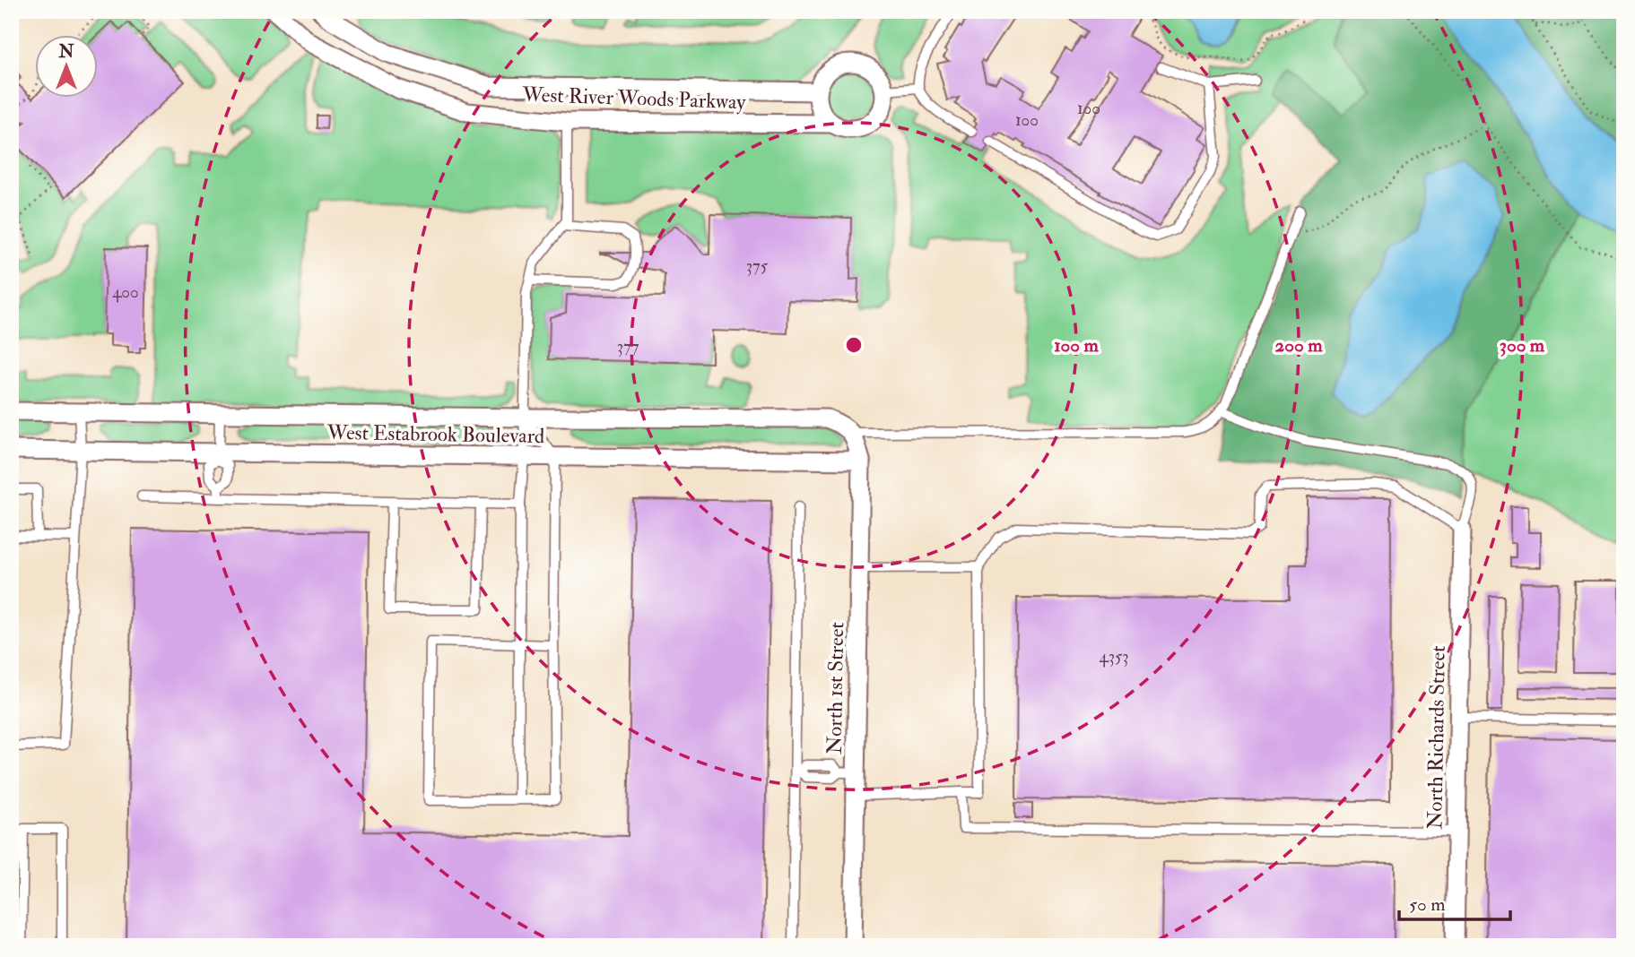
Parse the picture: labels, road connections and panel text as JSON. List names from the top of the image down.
{
  "streets": {
    "street": [
      "West River Woods Parkway",
      "West Estabrook Boulevard",
      "North 1st Street",
      "North Richards Street"
    ]
  },
  "crossings": [
    ["West Estabrook Boulevard", "North 1st Street"]
  ],
  "house_numbers": [
    "100",
    "100",
    "375",
    "400",
    "377",
    "4353"
  ],
  "scale_bar": "50 m",
  "north": "top",
  "rings": ["100 m", "200 m", "300 m"]
}
